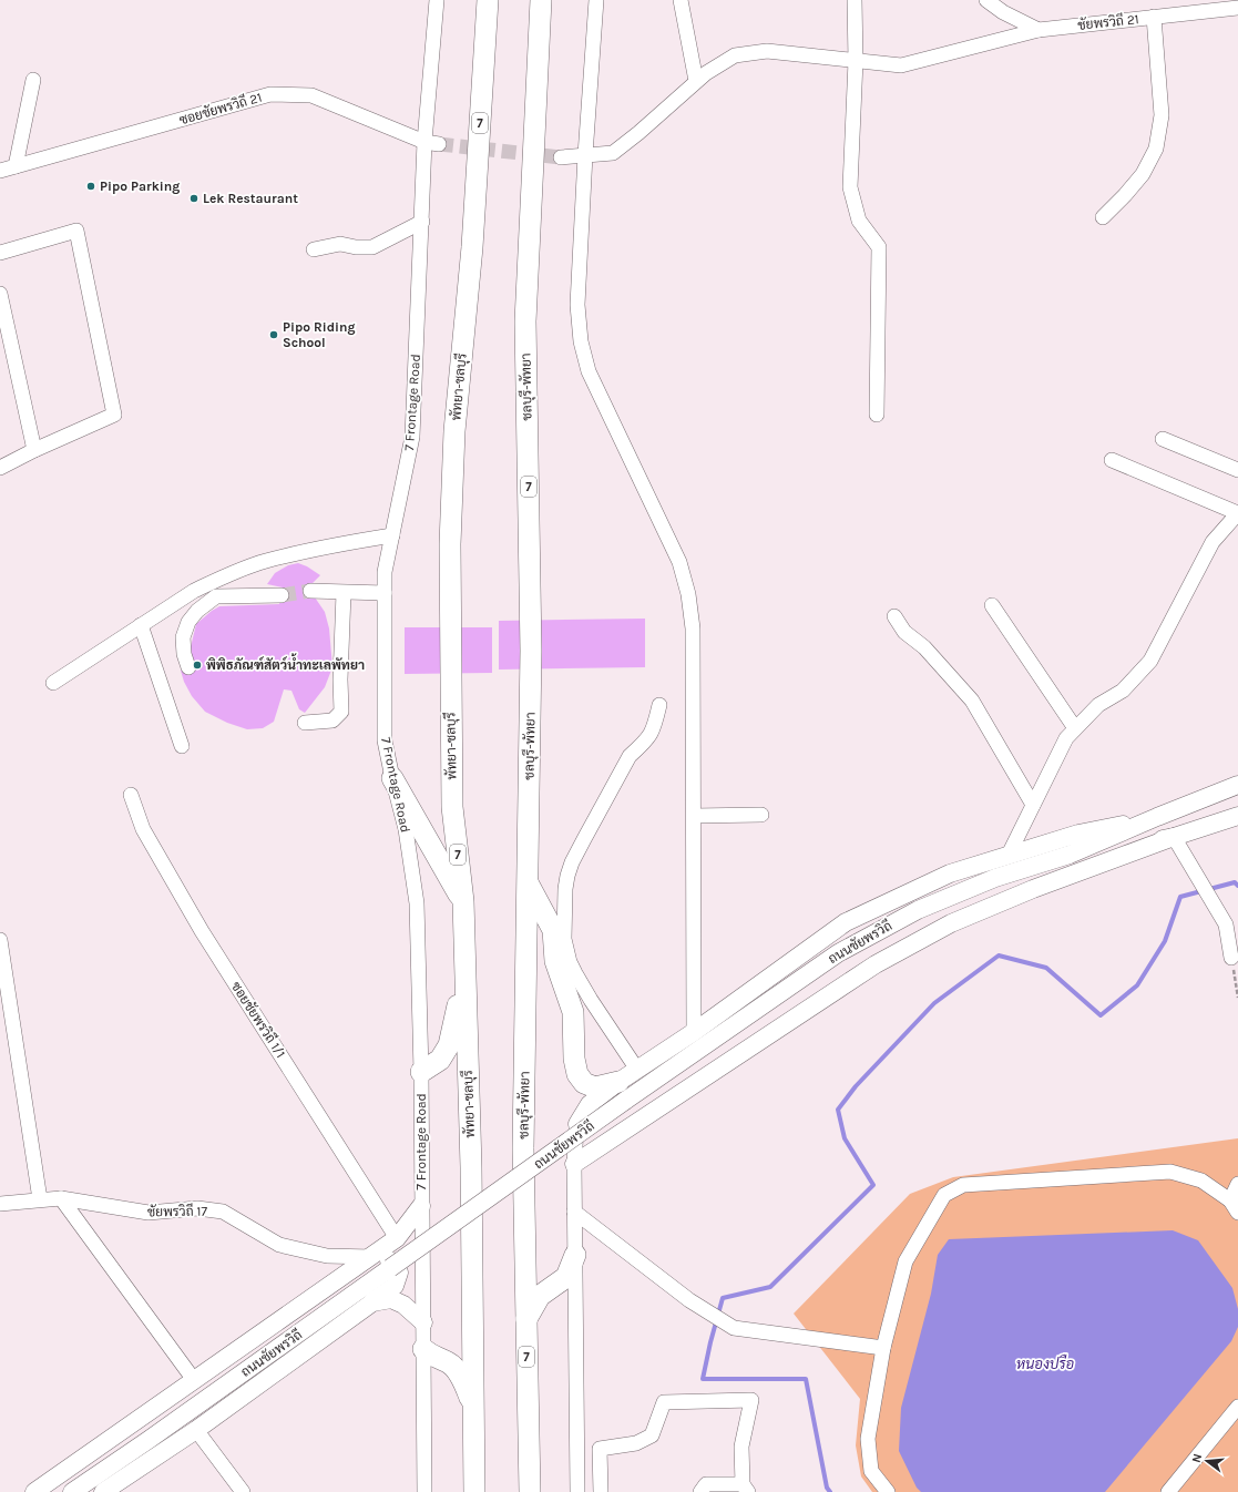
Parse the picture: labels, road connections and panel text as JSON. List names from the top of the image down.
{
  "streets": {
    "highway": ["7", "พัทยา-ชลบุรี", "ชลบุรี-พัทยา"],
    "main road": ["ถนนชัยพรวิถี"],
    "street": [
      "ชัยพรวิถี 21",
      "ซอยชัยพรวิถี 21",
      "7 Frontage Road",
      "ซอยชัยพรวิถี 1/1",
      "ชัยพรวิถี 17"
    ]
  },
  "crossings": [
    ["ซอยชัยพรวิถี 21", "7 Frontage Road"],
    ["7 Frontage Road", "ถนนชัยพรวิถี"],
    ["ถนนชัยพรวิถี", "ซอยชัยพรวิถี 1/1"],
    ["ถนนชัยพรวิถี", "ชัยพรวิถี 17"]
  ],
  "water": ["หนองปรือ"],
  "places": [
    "Pipo Parking",
    "Lek Restaurant",
    "Pipo Riding School",
    "พิพิธภัณฑ์สัตว์น้ำทะเลพัทยา"
  ],
  "north": "left"
}
